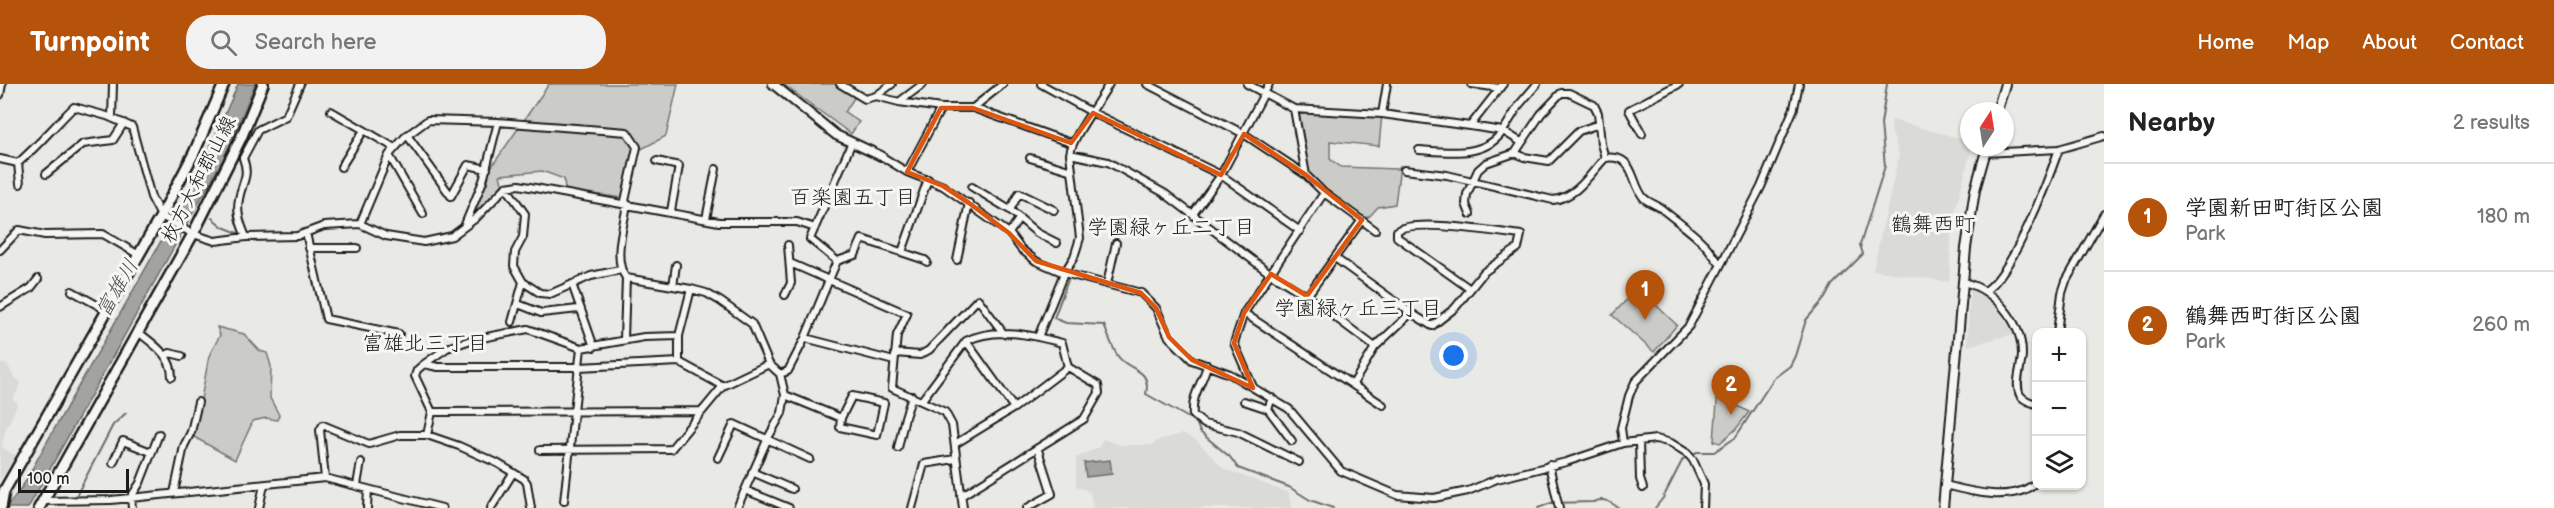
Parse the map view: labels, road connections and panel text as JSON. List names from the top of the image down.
{
  "streets": {
    "main road": ["枚方大和郡山線"]
  },
  "districts": [
    "百楽園五丁目",
    "鶴舞西町",
    "学園緑ヶ丘二丁目",
    "学園緑ヶ丘三丁目",
    "富雄北三丁目"
  ],
  "water": ["富雄川"],
  "scale_bar": "100 m",
  "north": "top",
  "page": {
    "header": "Turnpoint",
    "search": "Search here",
    "nav": [
      "Home",
      "Map",
      "About",
      "Contact"
    ],
    "heading": ["Nearby", "2 results"],
    "list": [
      {
        "mark": "1",
        "name": "学園新田町街区公園",
        "note": "Park",
        "value": "180 m"
      },
      {
        "mark": "2",
        "name": "鶴舞西町街区公園",
        "note": "Park",
        "value": "260 m"
      }
    ],
    "pins": ["1", "2"],
    "map_buttons": ["+", "−"],
    "scale": "100 m"
  }
}
